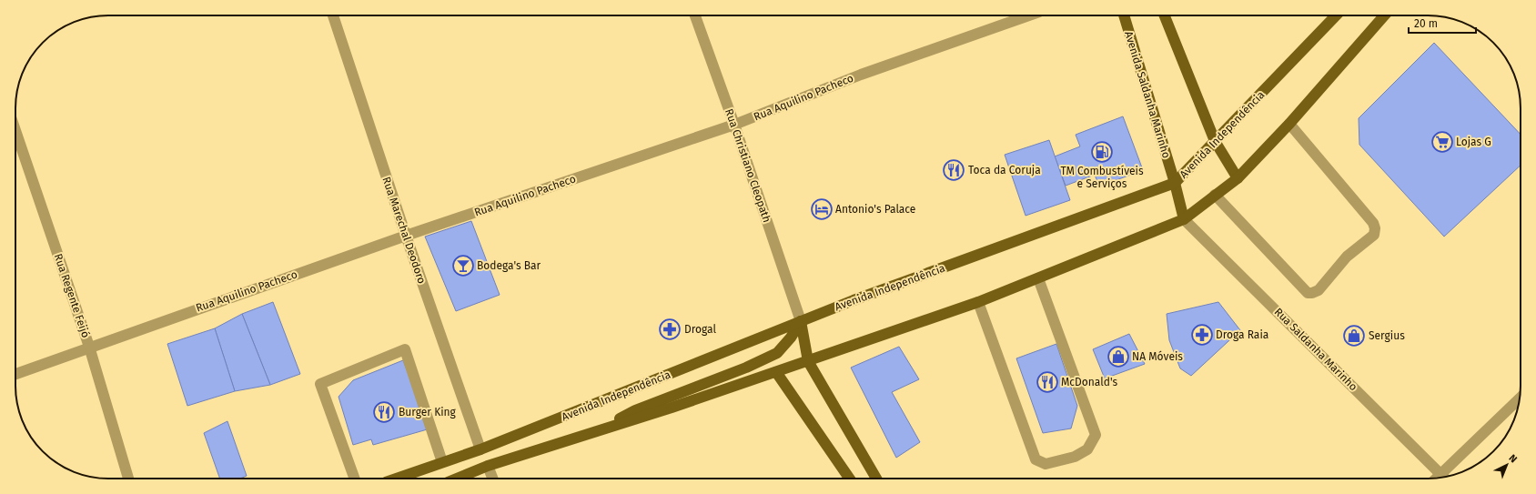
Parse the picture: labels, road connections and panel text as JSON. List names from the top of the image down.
{
  "streets": {
    "main road": ["Avenida Saldanha Marinho", "Avenida Independência"],
    "street": [
      "Rua Aquilino Pacheco",
      "Rua Christiano Cleopath",
      "Rua Marechal Deodoro",
      "Rua Regente Feijó",
      "Rua Saldanha Marinho"
    ]
  },
  "crossings": [
    ["Avenida Saldanha Marinho", "Avenida Independência"],
    ["Avenida Saldanha Marinho", "Rua Saldanha Marinho"],
    ["Rua Aquilino Pacheco", "Rua Christiano Cleopath"],
    ["Rua Aquilino Pacheco", "Rua Marechal Deodoro"],
    ["Rua Aquilino Pacheco", "Rua Regente Feijó"],
    ["Avenida Independência", "Rua Christiano Cleopath"],
    ["Avenida Independência", "Rua Marechal Deodoro"]
  ],
  "places": {
    "supermarket": ["Lojas G"],
    "fuel station": ["TM Combustíveis e Serviços"],
    "restaurant": ["Toca da Coruja", "McDonald's", "Burger King"],
    "hotel": ["Antonio's Palace"],
    "bar": ["Bodega's Bar"],
    "pharmacy": ["Drogal", "Droga Raia"],
    "shop": ["Sergius", "NA Móveis"]
  },
  "scale_bar": "20 m",
  "north": "top right"
}
